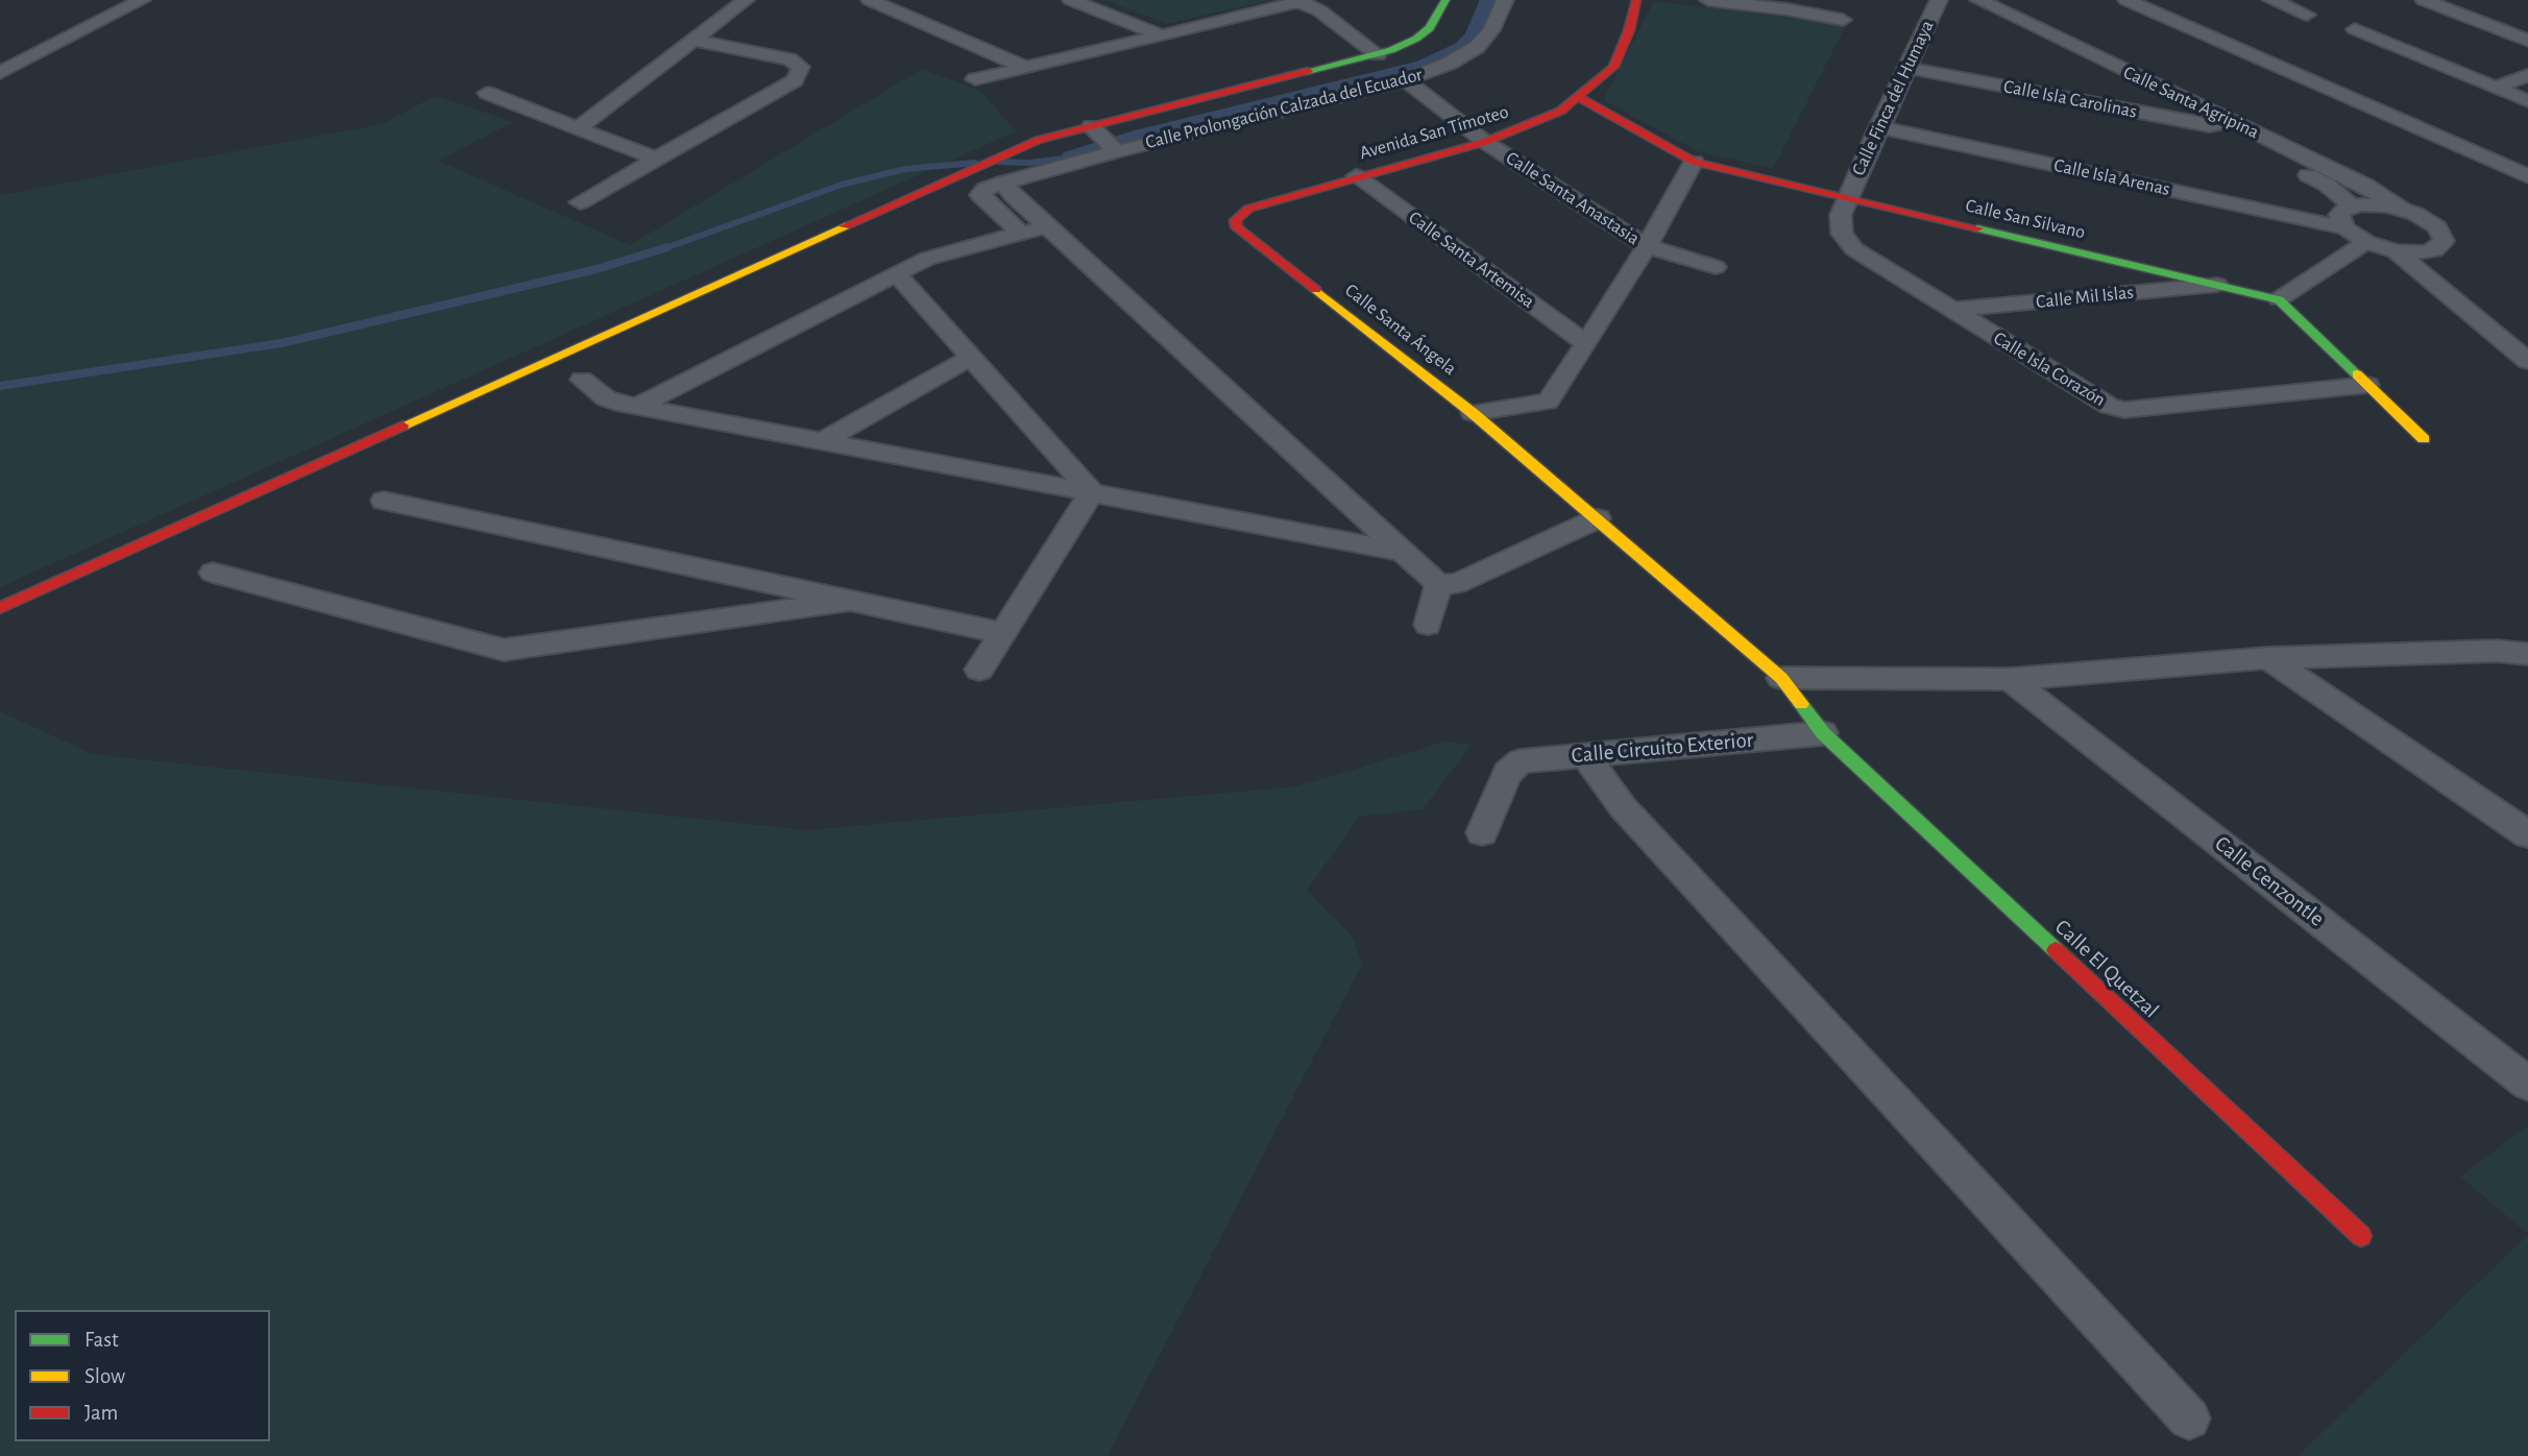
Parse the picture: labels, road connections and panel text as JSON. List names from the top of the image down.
{
  "streets": {
    "street": [
      "Calle Finca del Humaya",
      "Calle Isla Carolinas",
      "Calle Santa Agripina",
      "Calle Prolongación Calzada del Ecuador",
      "Avenida San Timoteo",
      "Calle Isla Arenas",
      "Calle Santa Anastasia",
      "Calle San Silvano",
      "Calle Santa Artemisa",
      "Calle Mil Islas",
      "Calle Santa Ángela",
      "Calle Isla Corazón",
      "Calle Circuito Exterior",
      "Calle Cenzontle",
      "Calle El Quetzal"
    ]
  },
  "crossings": [
    ["Calle Finca del Humaya", "Calle Isla Carolinas"],
    ["Calle Finca del Humaya", "Calle Santa Agripina"],
    ["Calle Finca del Humaya", "Calle Isla Arenas"],
    ["Calle Finca del Humaya", "Calle San Silvano"],
    ["Calle Finca del Humaya", "Calle Isla Corazón"],
    ["Calle Isla Carolinas", "Calle Santa Agripina"],
    ["Calle Prolongación Calzada del Ecuador", "Calle Santa Anastasia"],
    ["Avenida San Timoteo", "Calle Santa Anastasia"],
    ["Avenida San Timoteo", "Calle San Silvano"],
    ["Avenida San Timoteo", "Calle Santa Artemisa"],
    ["Avenida San Timoteo", "Calle Santa Ángela"],
    ["Calle San Silvano", "Calle Mil Islas"],
    ["Calle San Silvano", "Calle Isla Corazón"],
    ["Calle Mil Islas", "Calle Isla Corazón"],
    ["Calle Santa Ángela", "Calle El Quetzal"],
    ["Calle Circuito Exterior", "Calle El Quetzal"]
  ],
  "legend": ["Fast", "Slow", "Jam"]
}
